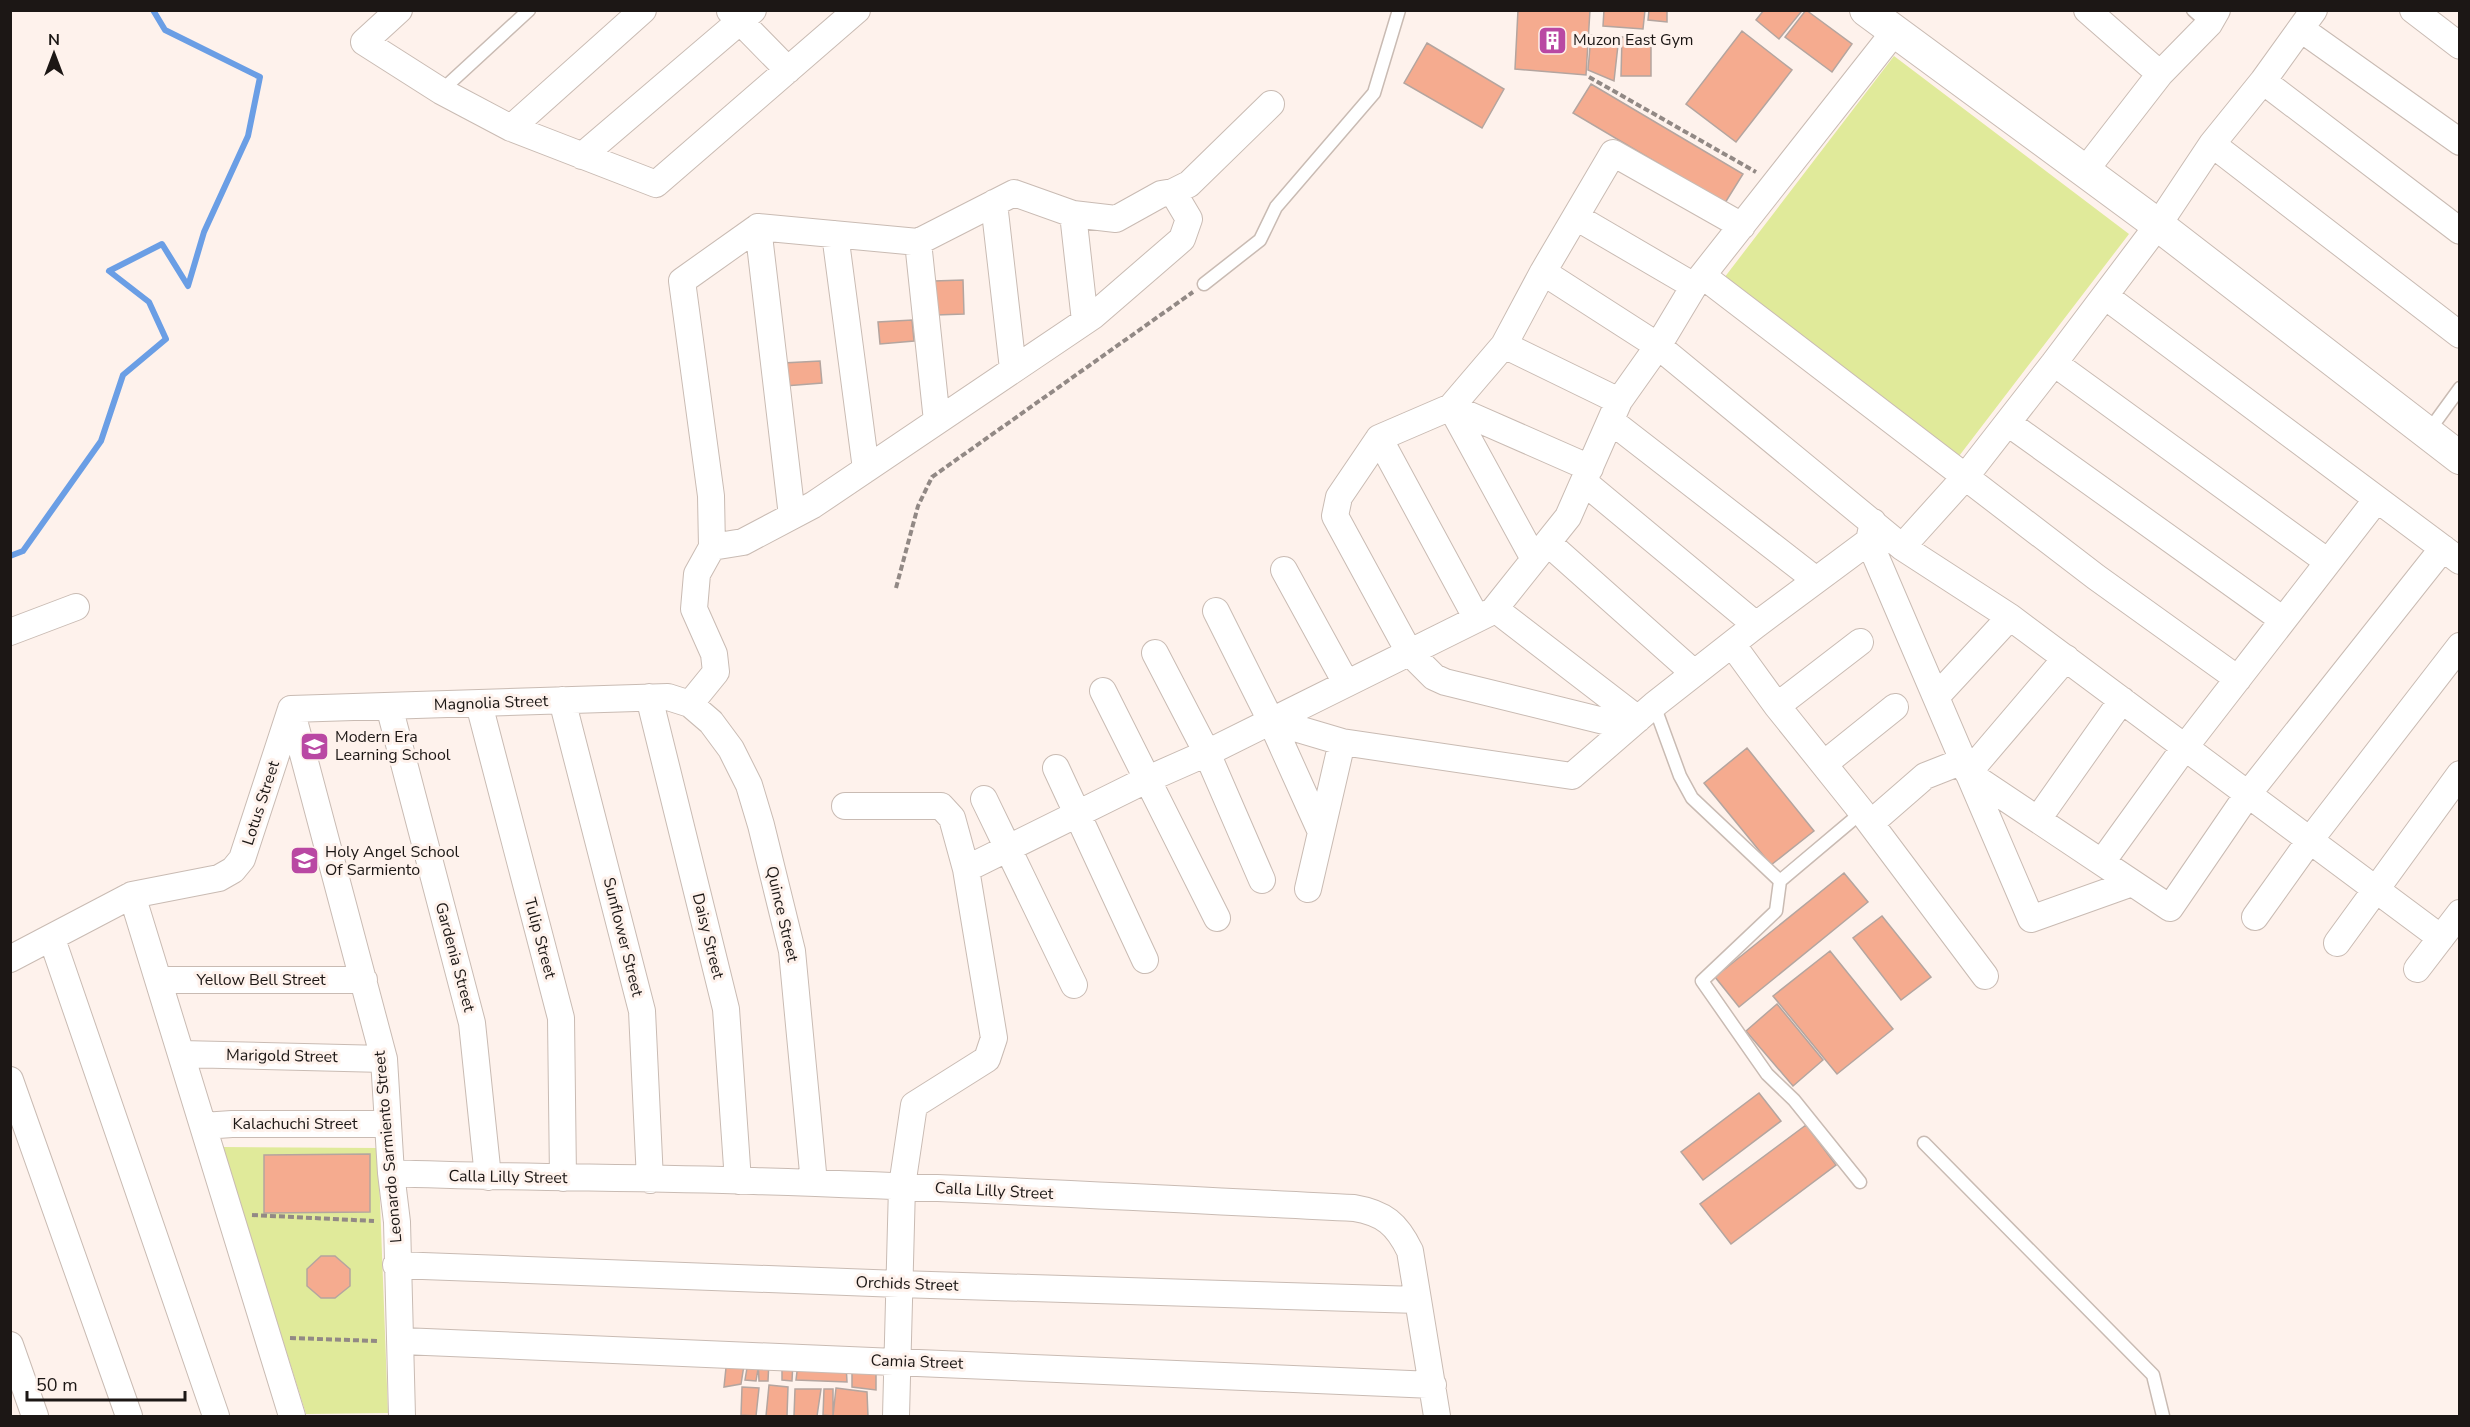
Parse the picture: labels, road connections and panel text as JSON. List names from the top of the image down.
{
  "streets": {
    "street": [
      "Magnolia Street",
      "Lotus Street",
      "Quince Street",
      "Daisy Street",
      "Sunflower Street",
      "Tulip Street",
      "Gardenia Street",
      "Yellow Bell Street",
      "Marigold Street",
      "Kalachuchi Street",
      "Leonardo Sarmiento Street",
      "Calla Lilly Street",
      "Orchids Street",
      "Camia Street"
    ]
  },
  "crossings": [
    ["Magnolia Street", "Lotus Street"],
    ["Magnolia Street", "Quince Street"],
    ["Magnolia Street", "Daisy Street"],
    ["Magnolia Street", "Sunflower Street"],
    ["Magnolia Street", "Tulip Street"],
    ["Magnolia Street", "Gardenia Street"],
    ["Magnolia Street", "Leonardo Sarmiento Street"],
    ["Lotus Street", "Leonardo Sarmiento Street"],
    ["Quince Street", "Calla Lilly Street"],
    ["Daisy Street", "Calla Lilly Street"],
    ["Sunflower Street", "Calla Lilly Street"],
    ["Tulip Street", "Calla Lilly Street"],
    ["Gardenia Street", "Calla Lilly Street"],
    ["Yellow Bell Street", "Leonardo Sarmiento Street"],
    ["Marigold Street", "Leonardo Sarmiento Street"],
    ["Kalachuchi Street", "Leonardo Sarmiento Street"],
    ["Leonardo Sarmiento Street", "Calla Lilly Street"],
    ["Leonardo Sarmiento Street", "Orchids Street"],
    ["Leonardo Sarmiento Street", "Camia Street"],
    ["Calla Lilly Street", "Orchids Street"],
    ["Calla Lilly Street", "Camia Street"]
  ],
  "places": {
    "building": ["Muzon East Gym"],
    "school or university": ["Modern Era Learning School", "Holy Angel School Of Sarmiento"]
  },
  "scale_bar": "50 m",
  "north": "top"
}
